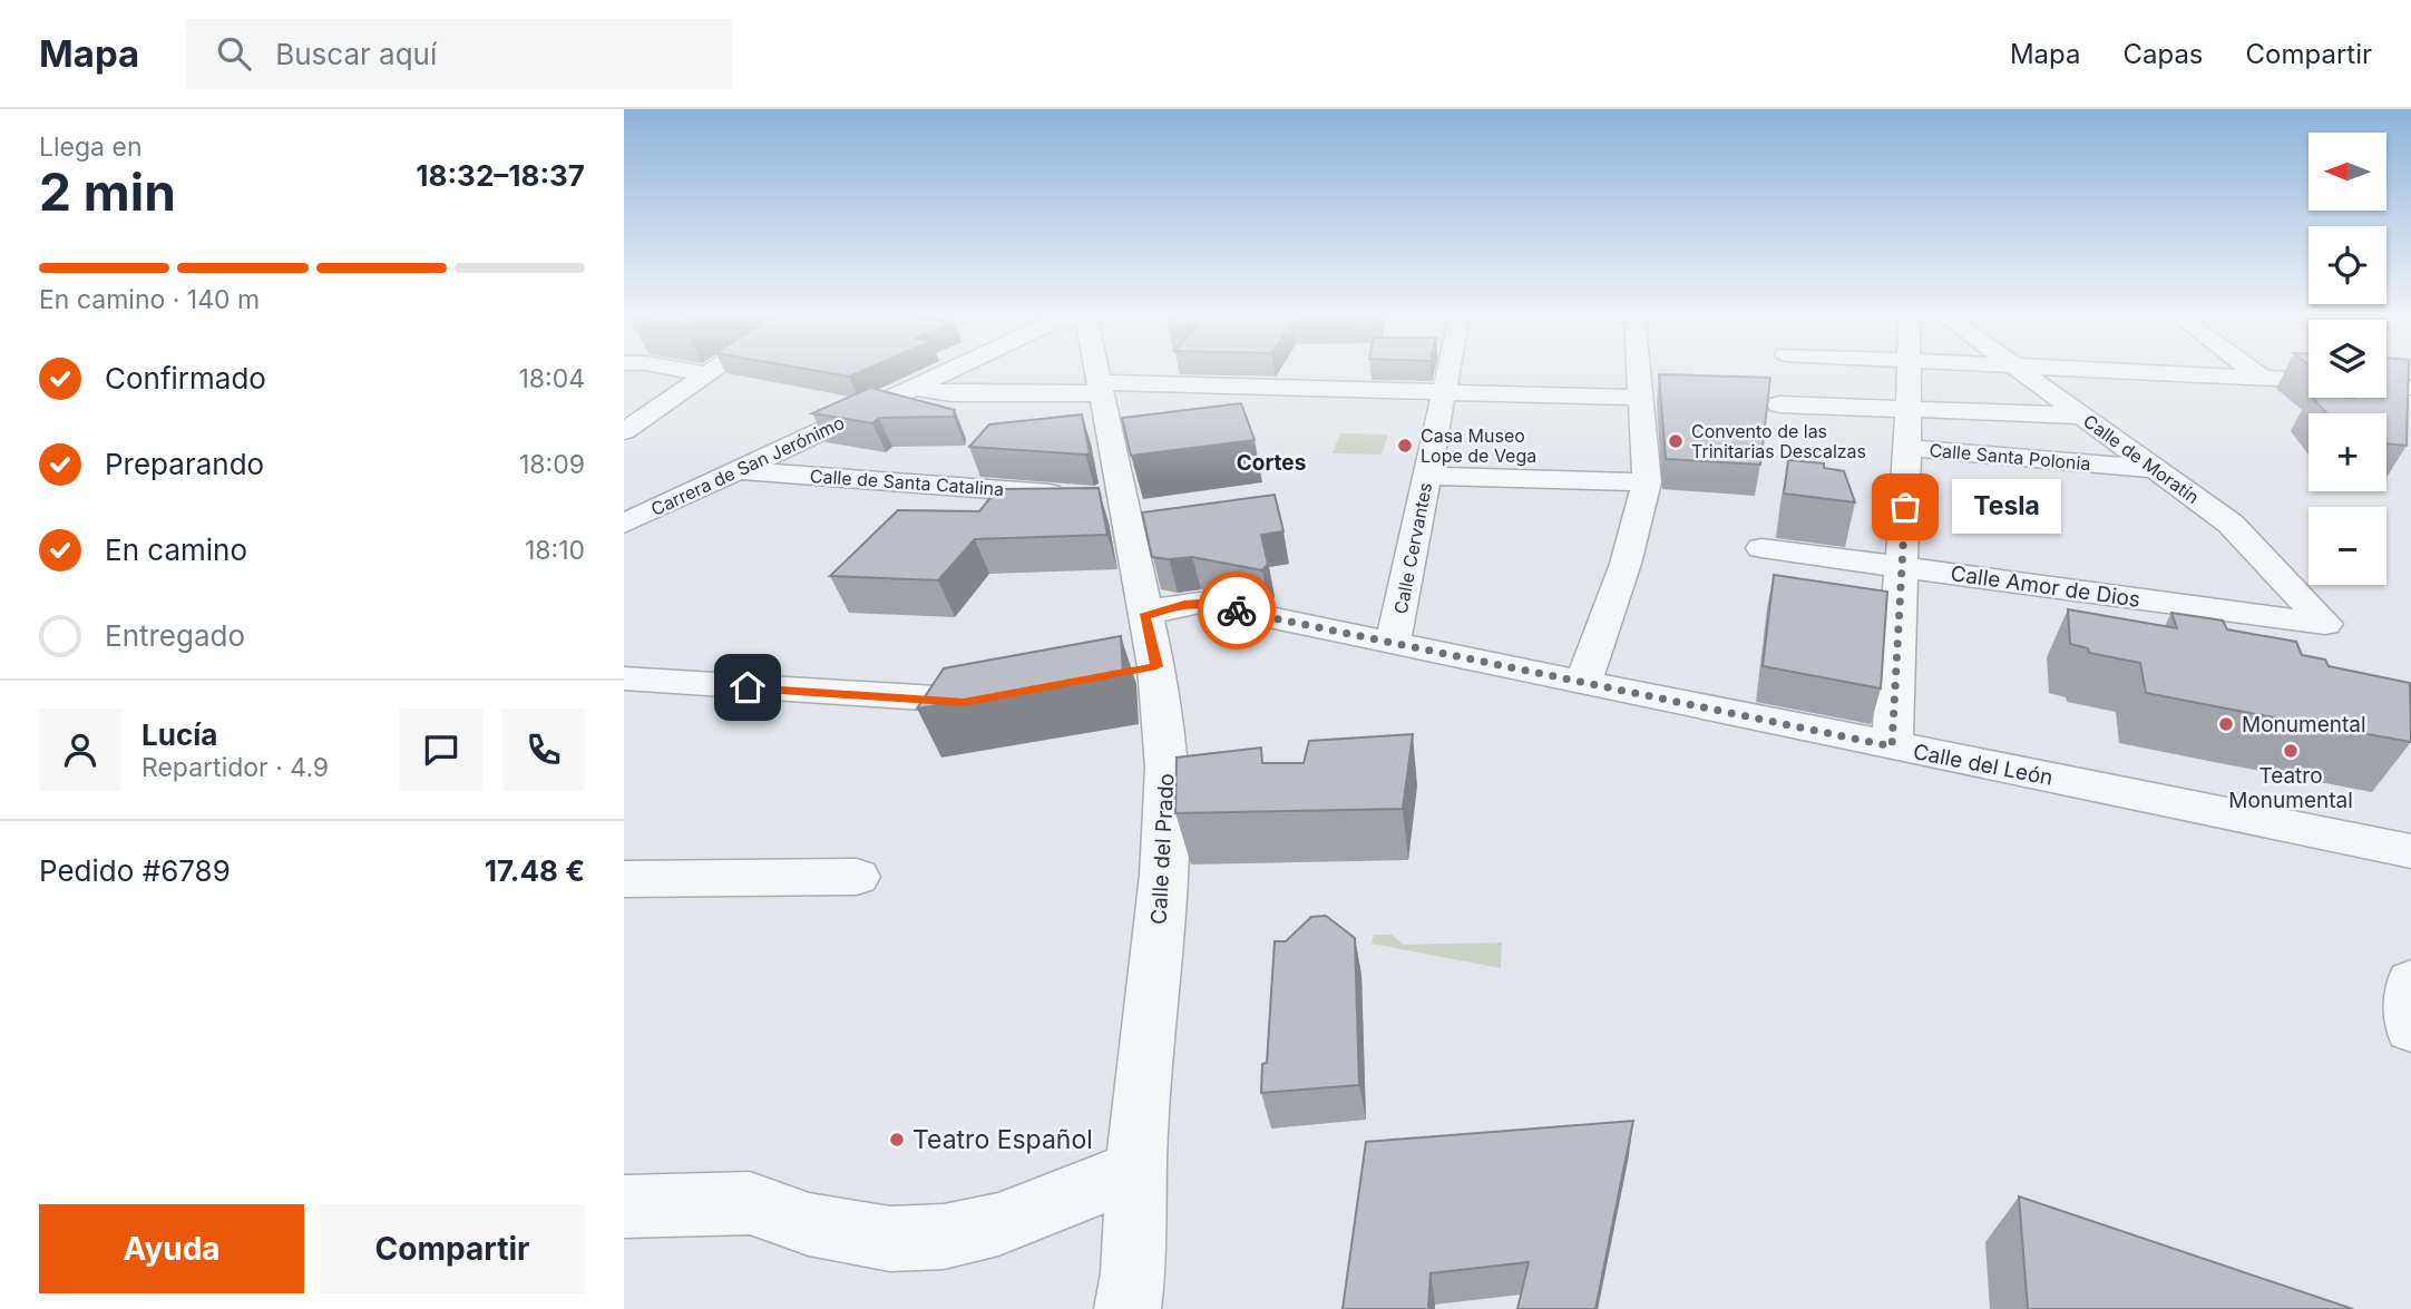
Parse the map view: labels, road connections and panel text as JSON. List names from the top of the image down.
{
  "streets": {
    "street": [
      "Calle Santa Polonia",
      "Calle de Moratín",
      "Carrera de San Jerónimo",
      "Calle de Santa Catalina",
      "Calle Cervantes",
      "Calle Amor de Dios",
      "Calle del León",
      "Calle del Prado"
    ]
  },
  "crossings": [
    ["Calle Santa Polonia", "Calle de Moratín"],
    ["Calle de Moratín", "Calle Amor de Dios"],
    ["Carrera de San Jerónimo", "Calle de Santa Catalina"],
    ["Calle de Santa Catalina", "Calle del Prado"],
    ["Calle Cervantes", "Calle del León"],
    ["Calle del León", "Calle del Prado"]
  ],
  "districts": ["Cortes"],
  "places": [
    "Convento de las Trinitarias Descalzas",
    "Casa Museo Lope de Vega",
    "Tesla",
    "Monumental",
    "Teatro Monumental",
    "Teatro Español"
  ],
  "north": "left",
  "page": {
    "header": "Mapa",
    "search": "Buscar aquí",
    "nav": ["Mapa", "Capas", "Compartir"],
    "heading": ["2 min", "Llega en", "18:32–18:37"],
    "panel": [
      "Lucía",
      "Repartidor · 4.9",
      "Pedido #6789",
      "17.48 €"
    ],
    "map_buttons": ["+", "−"],
    "bar": "En camino · 140 m",
    "list": [
      ["Confirmado", "18:04"],
      ["Preparando", "18:09"],
      ["En camino", "18:10"],
      "Entregado"
    ],
    "bubble": "Tesla",
    "buttons": ["Ayuda", "Compartir"]
  }
}
